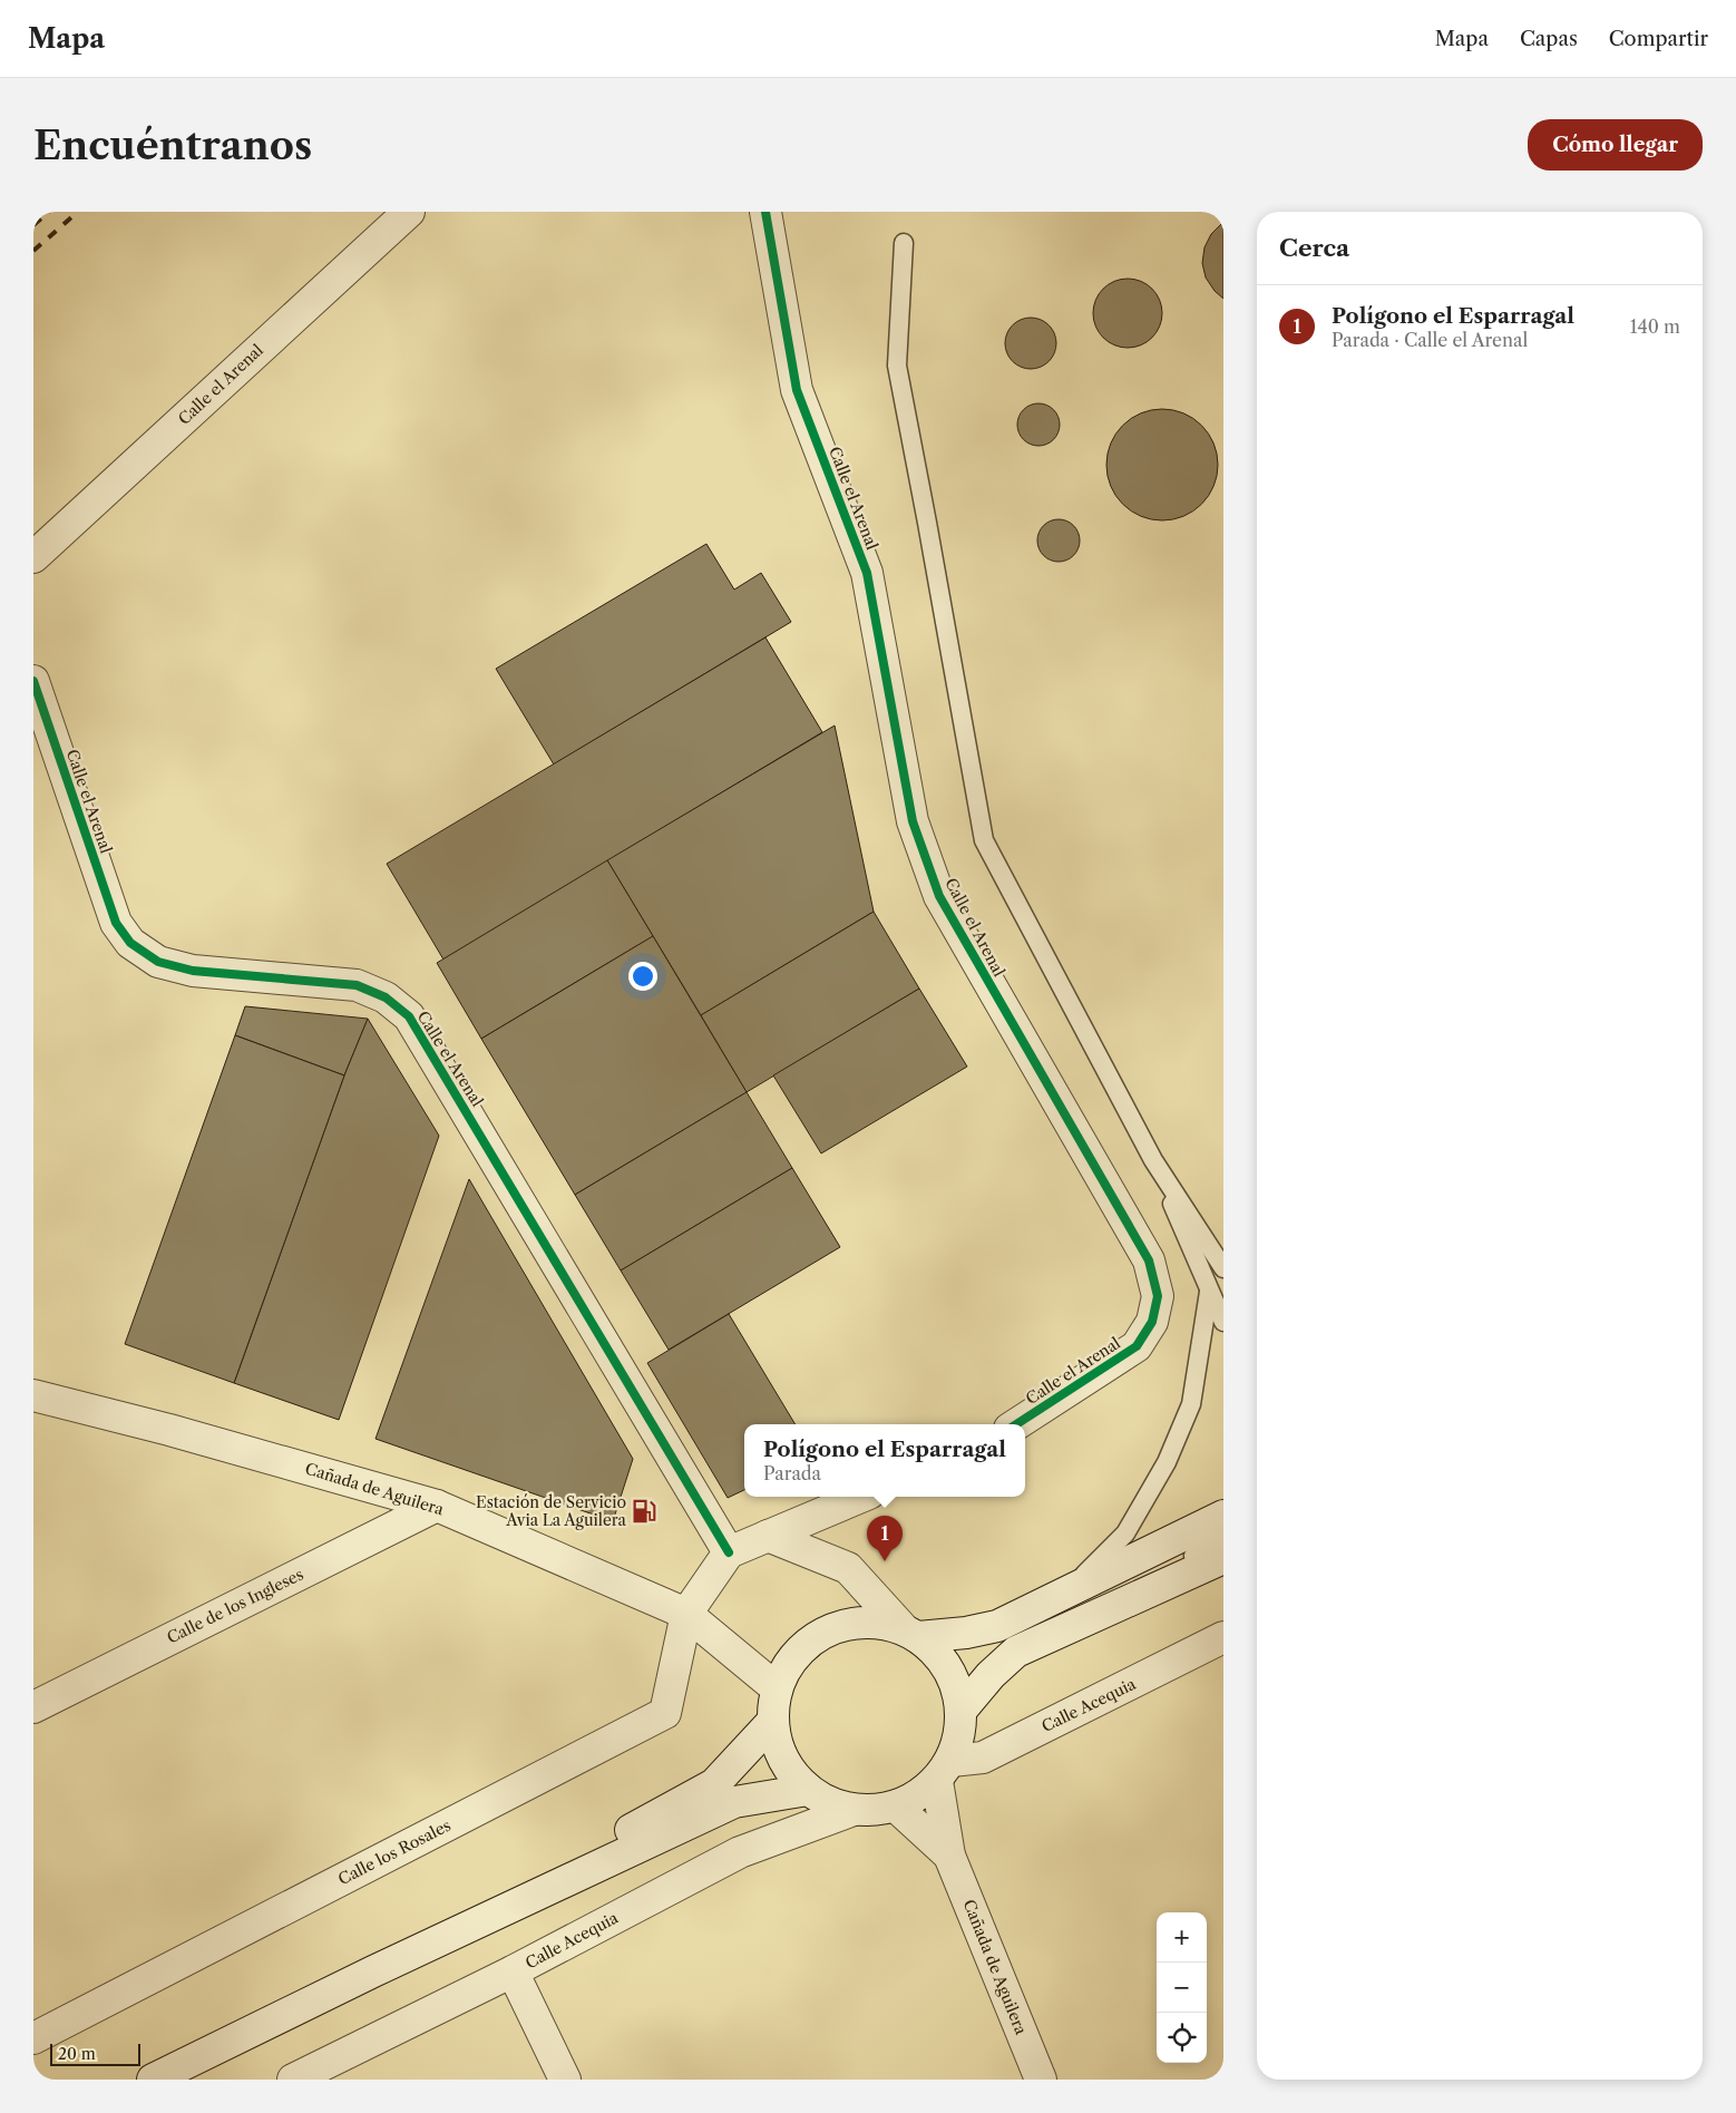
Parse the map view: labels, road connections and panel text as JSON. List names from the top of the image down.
{
  "streets": {
    "street": [
      "Calle el Arenal",
      "Cañada de Aguilera",
      "Calle de los Ingleses",
      "Calle Acequia",
      "Calle los Rosales"
    ]
  },
  "crossings": [
    ["Cañada de Aguilera", "Calle de los Ingleses"],
    ["Cañada de Aguilera", "Calle Acequia"],
    ["Cañada de Aguilera", "Calle los Rosales"]
  ],
  "places": {
    "fuel station": ["Estación de Servicio Avia La Aguilera"]
  },
  "scale_bar": "20 m",
  "page": {
    "header": "Mapa",
    "nav": ["Mapa", "Capas", "Compartir"],
    "buttons": "Cómo llegar",
    "title": "Encuéntranos",
    "heading": "Cerca",
    "list": [
      {
        "mark": "1",
        "name": "Polígono el Esparragal",
        "note": "Parada · Calle el Arenal",
        "value": "140 m"
      }
    ],
    "popup": ["Polígono el Esparragal", "Parada"],
    "pins": "1",
    "map_buttons": ["+", "−"],
    "scale": "20 m"
  }
}
